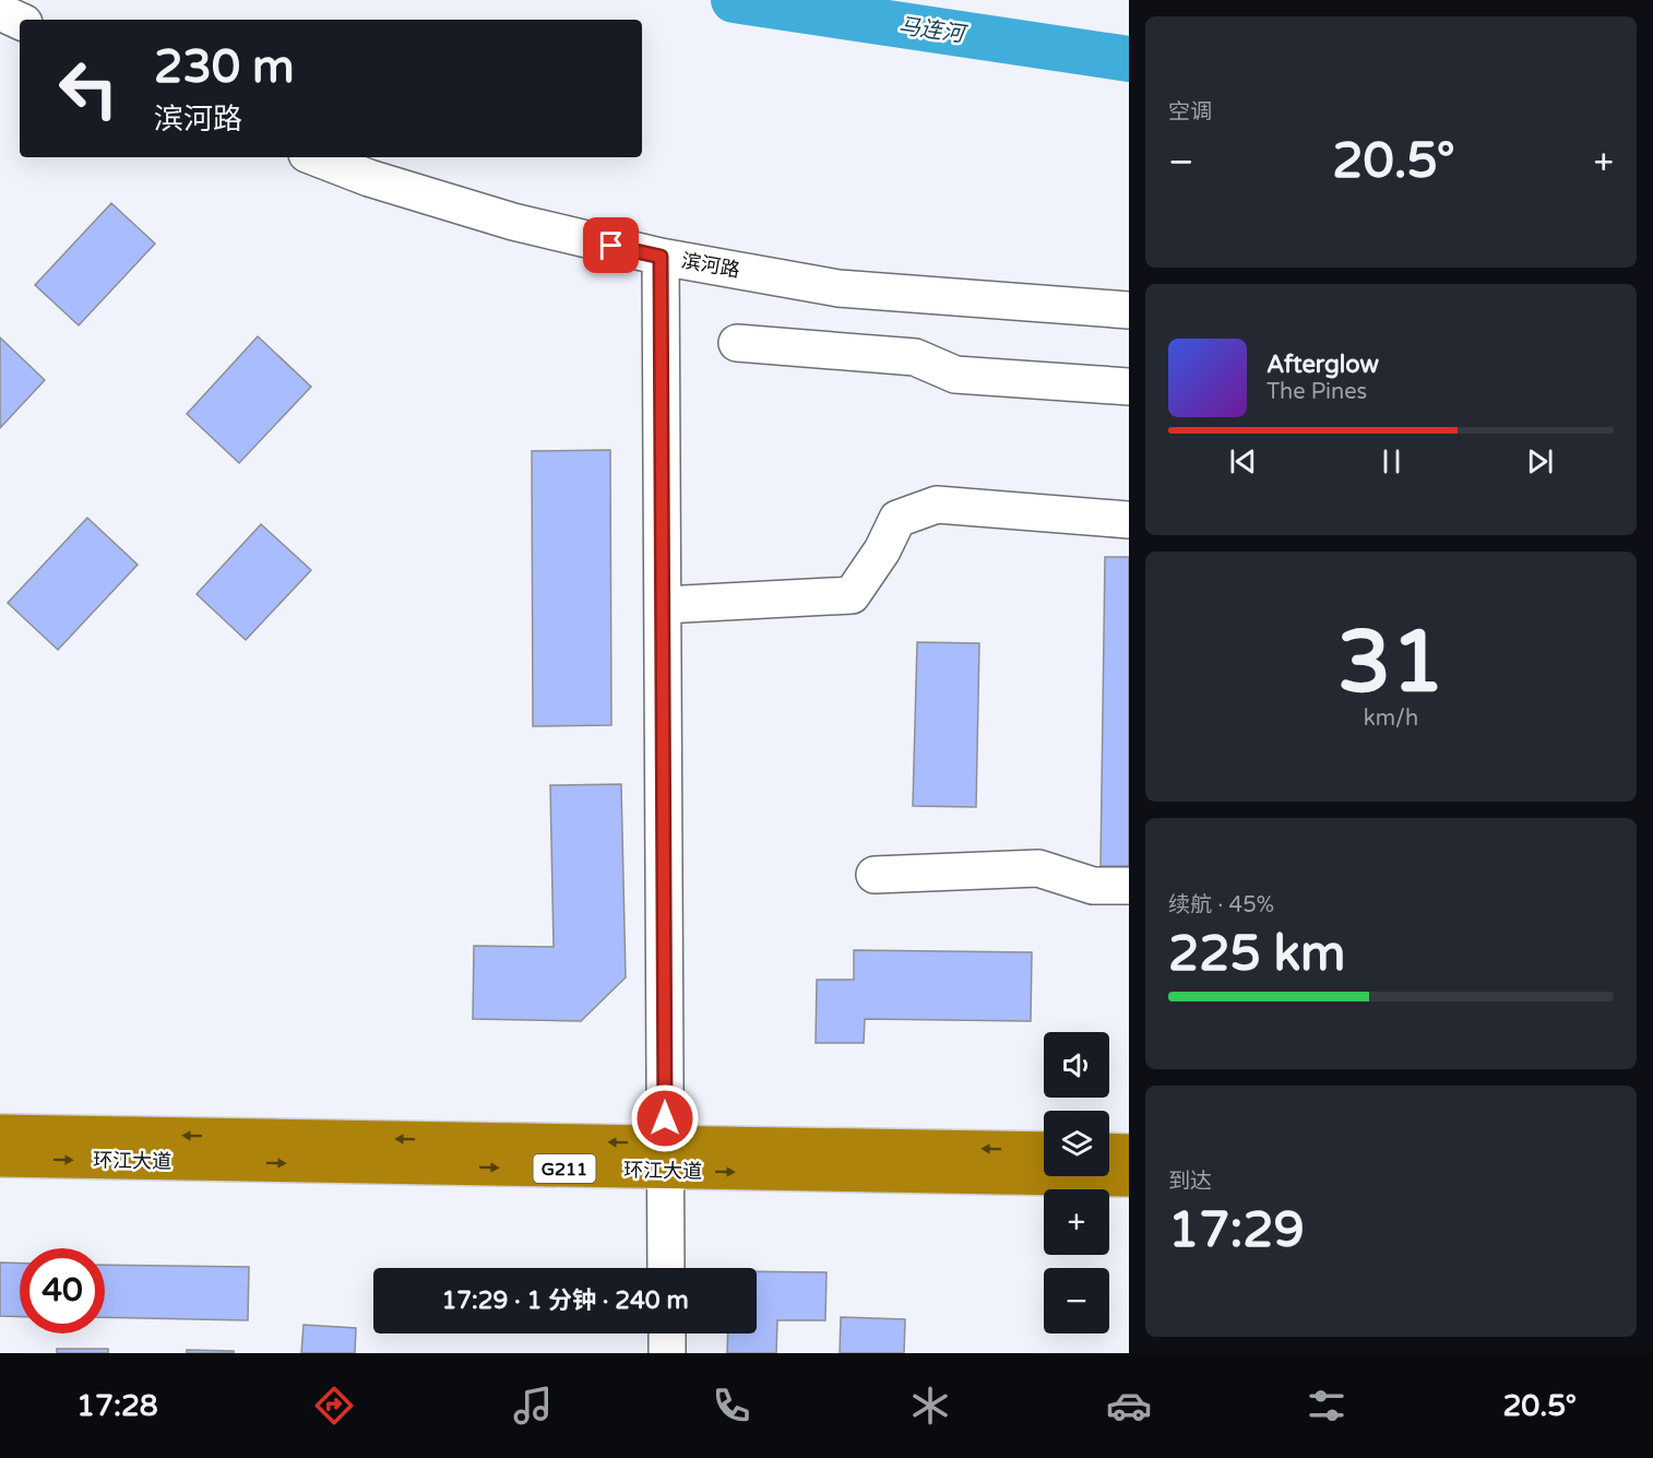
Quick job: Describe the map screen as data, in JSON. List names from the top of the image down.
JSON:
{
  "streets": {
    "highway": ["环江大道", "G211"],
    "street": ["滨河路"]
  },
  "water": ["马连河"],
  "page": {
    "tile": [
      "空调",
      ["31", "km/h"],
      ["续航 · 45%", "225 km"],
      ["到达", "17:29"]
    ],
    "turn": ["230 m", "滨河路"],
    "heat": ["−", "20.5°", "+"],
    "song": ["Afterglow", "The Pines"],
    "map_buttons": ["+", "−"],
    "limit": "40",
    "trip": "17:29 · 1 分钟 · 240 m",
    "tabs": ["17:28", "20.5°"]
  }
}
